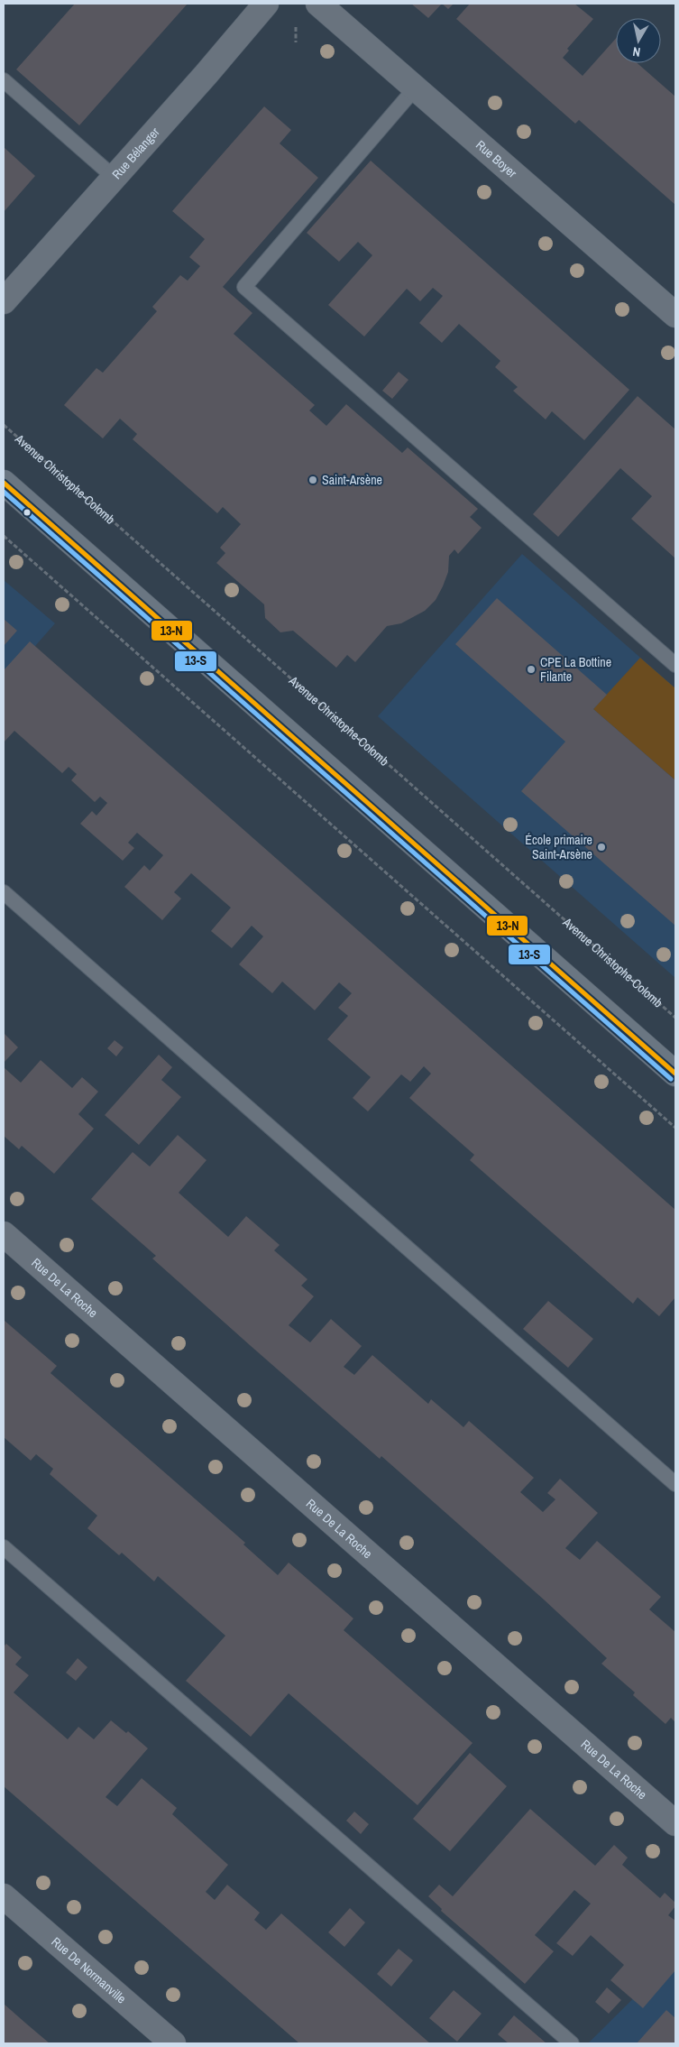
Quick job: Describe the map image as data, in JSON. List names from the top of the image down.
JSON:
{
  "streets": {
    "street": [
      "Rue Bélanger",
      "Rue Boyer",
      "Rue De La Roche",
      "Rue De Normanville"
    ],
    "path": ["Avenue Christophe-Colomb"]
  },
  "places": ["Saint-Arsène", "CPE La Bottine Filante", "École primaire Saint-Arsène"],
  "lines": ["transit line 13-N", "transit line 13-S"],
  "north": "bottom"
}
